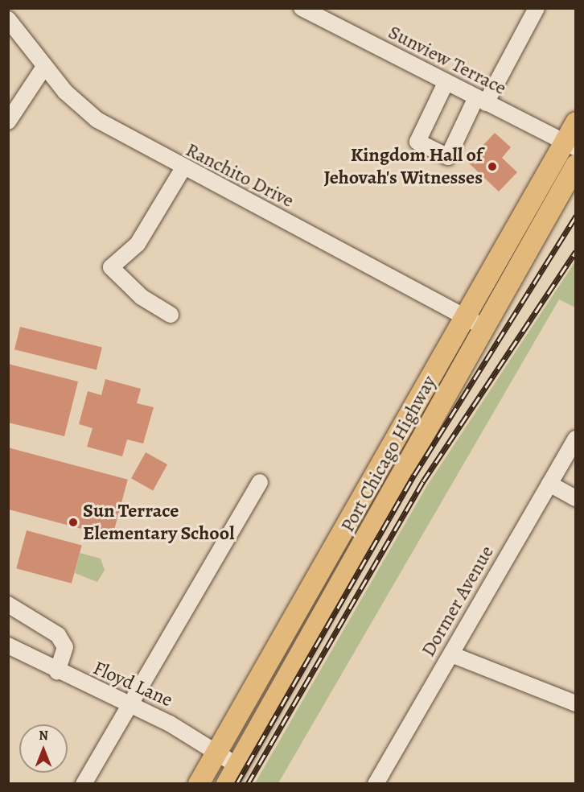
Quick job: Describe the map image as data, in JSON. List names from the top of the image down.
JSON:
{
  "streets": {
    "main road": ["Port Chicago Highway"],
    "street": [
      "Sunview Terrace",
      "Ranchito Drive",
      "Dormer Avenue",
      "Floyd Lane"
    ]
  },
  "crossings": [
    ["Sunview Terrace", "Port Chicago Highway"],
    ["Ranchito Drive", "Port Chicago Highway"],
    ["Port Chicago Highway", "Floyd Lane"]
  ],
  "places": ["Kingdom Hall of Jehovah's Witnesses", "Sun Terrace Elementary School"],
  "north": "top"
}
